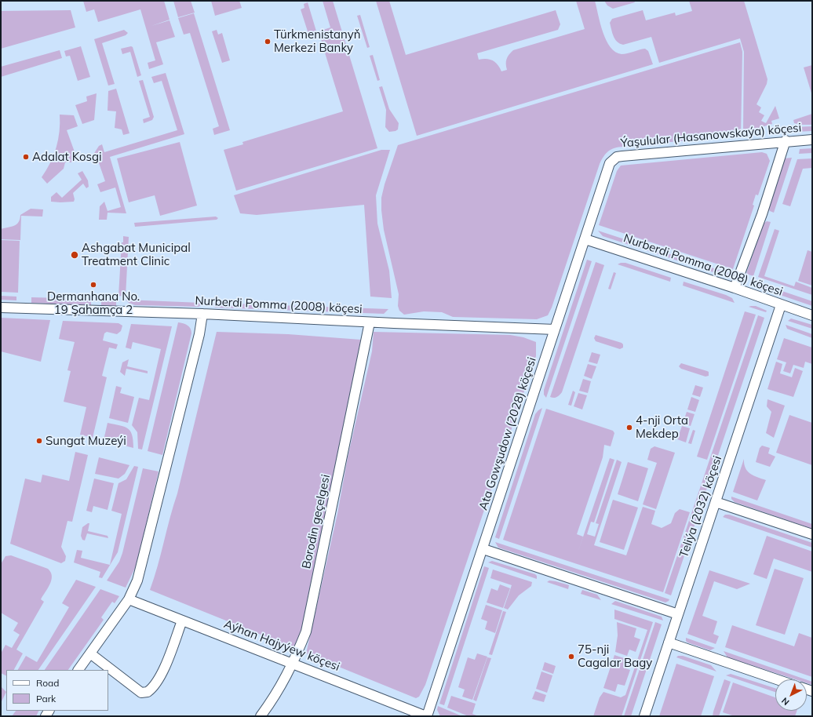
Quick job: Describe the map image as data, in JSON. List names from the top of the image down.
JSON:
{
  "streets": {
    "street": [
      "Ýaşulular (Hasanowskaýa) köçesi",
      "Nurberdi Pomma (2008) köçesi",
      "Ata Gowşudow (2028) köçesi",
      "Teliýa (2032) köçesi",
      "Borodin geçelgesi",
      "Aýhan Hajyýew köçesi"
    ]
  },
  "crossings": [
    ["Ýaşulular (Hasanowskaýa) köçesi", "Ata Gowşudow (2028) köçesi"],
    ["Nurberdi Pomma (2008) köçesi", "Ata Gowşudow (2028) köçesi"],
    ["Nurberdi Pomma (2008) köçesi", "Teliýa (2032) köçesi"],
    ["Nurberdi Pomma (2008) köçesi", "Borodin geçelgesi"],
    ["Ata Gowşudow (2028) köçesi", "Aýhan Hajyýew köçesi"],
    ["Borodin geçelgesi", "Aýhan Hajyýew köçesi"]
  ],
  "places": [
    "Türkmenistanyň Merkezi Banky",
    "Adalat Kosgi",
    "Ashgabat Municipal Treatment Clinic",
    "Dermanhana No. 19 Şahamça 2",
    "4-nji Orta Mekdep",
    "Sungat Muzeýi",
    "75-nji Cagalar Bagy"
  ],
  "legend": ["Road", "Park"],
  "north": "bottom left"
}
